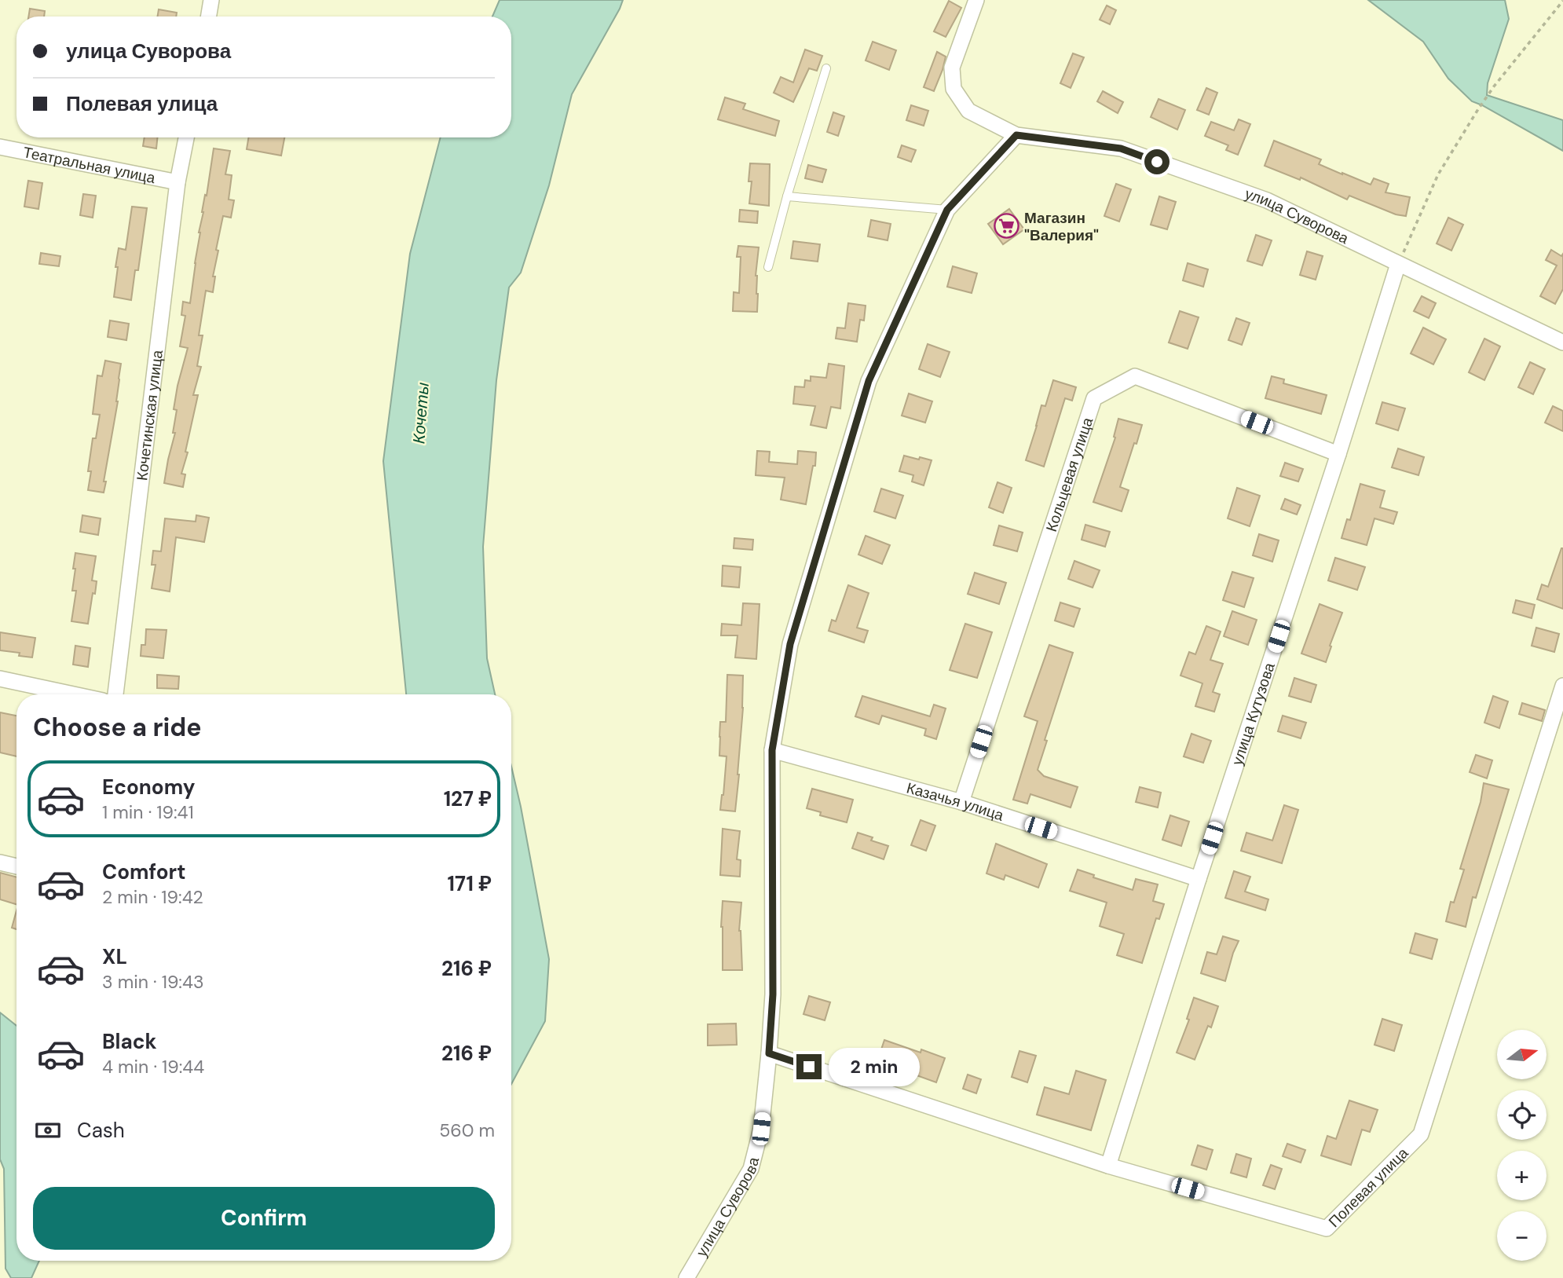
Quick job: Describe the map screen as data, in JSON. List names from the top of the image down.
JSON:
{
  "streets": {
    "street": [
      "Театральная улица",
      "улица Суворова",
      "Кочетинская улица",
      "Кольцевая улица",
      "улица Кутузова",
      "Казачья улица",
      "Полевая улица"
    ]
  },
  "crossings": [
    ["Театральная улица", "Кочетинская улица"],
    ["улица Суворова", "улица Кутузова"],
    ["улица Суворова", "Казачья улица"],
    ["улица Суворова", "Полевая улица"],
    ["Кольцевая улица", "улица Кутузова"],
    ["Кольцевая улица", "Казачья улица"],
    ["улица Кутузова", "Казачья улица"],
    ["улица Кутузова", "Полевая улица"]
  ],
  "water": ["Кочеты"],
  "places": {
    "supermarket": ["Магазин \"Валерия\""]
  },
  "north": "right",
  "page": {
    "banner": ["улица Суворова", "Полевая улица"],
    "heading": "Choose a ride",
    "list": [
      {
        "name": "Economy",
        "note": "1 min · 19:41",
        "value": "127 ₽"
      },
      {
        "name": "Comfort",
        "note": "2 min · 19:42",
        "value": "171 ₽"
      },
      {
        "name": "XL",
        "note": "3 min · 19:43",
        "value": "216 ₽"
      },
      {
        "name": "Black",
        "note": "4 min · 19:44",
        "value": "216 ₽"
      }
    ],
    "map_buttons": ["+", "−"],
    "bubble": "2 min",
    "pay": ["Cash", "560 m"],
    "buttons": "Confirm"
  }
}
